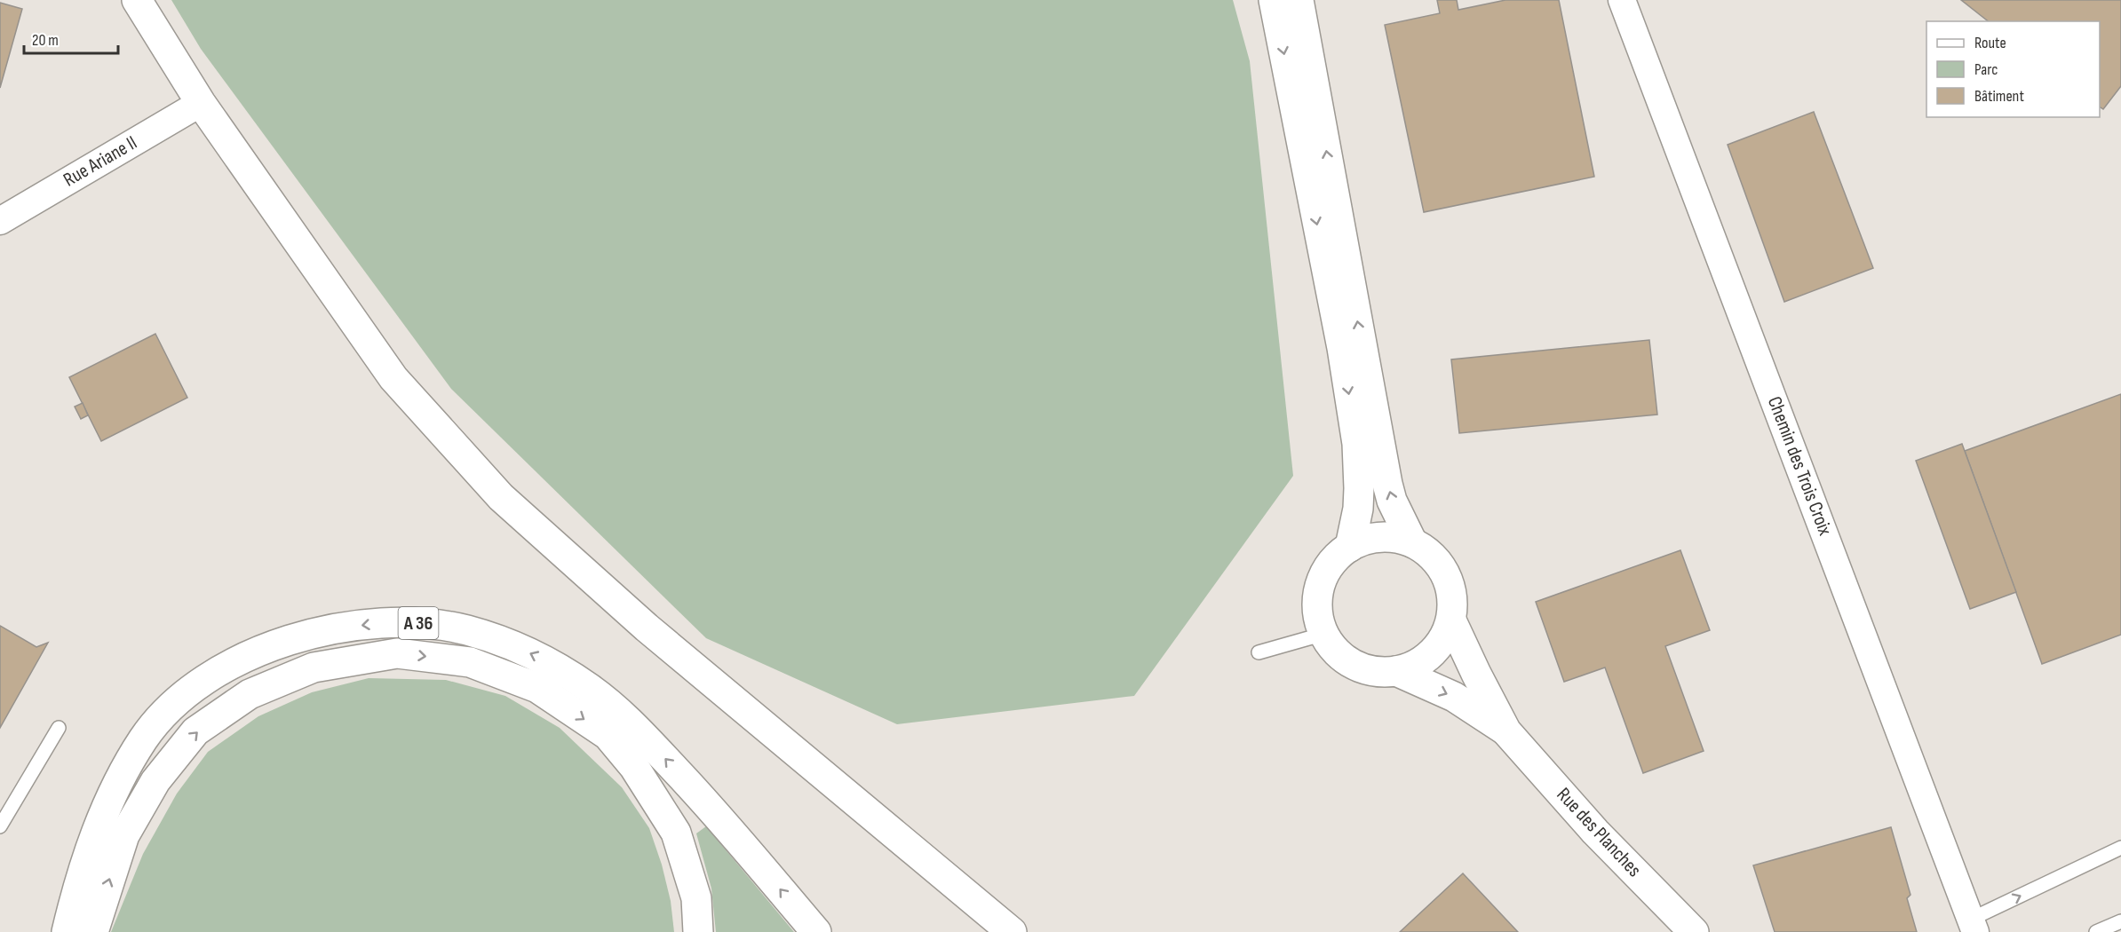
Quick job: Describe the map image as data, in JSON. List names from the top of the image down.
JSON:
{
  "streets": {
    "main road": ["A 36", "Rue des Planches"],
    "street": ["Rue Ariane II", "Chemin des Trois Croix"]
  },
  "legend": ["Route", "Parc", "Bâtiment"],
  "scale_bar": "20 m"
}
